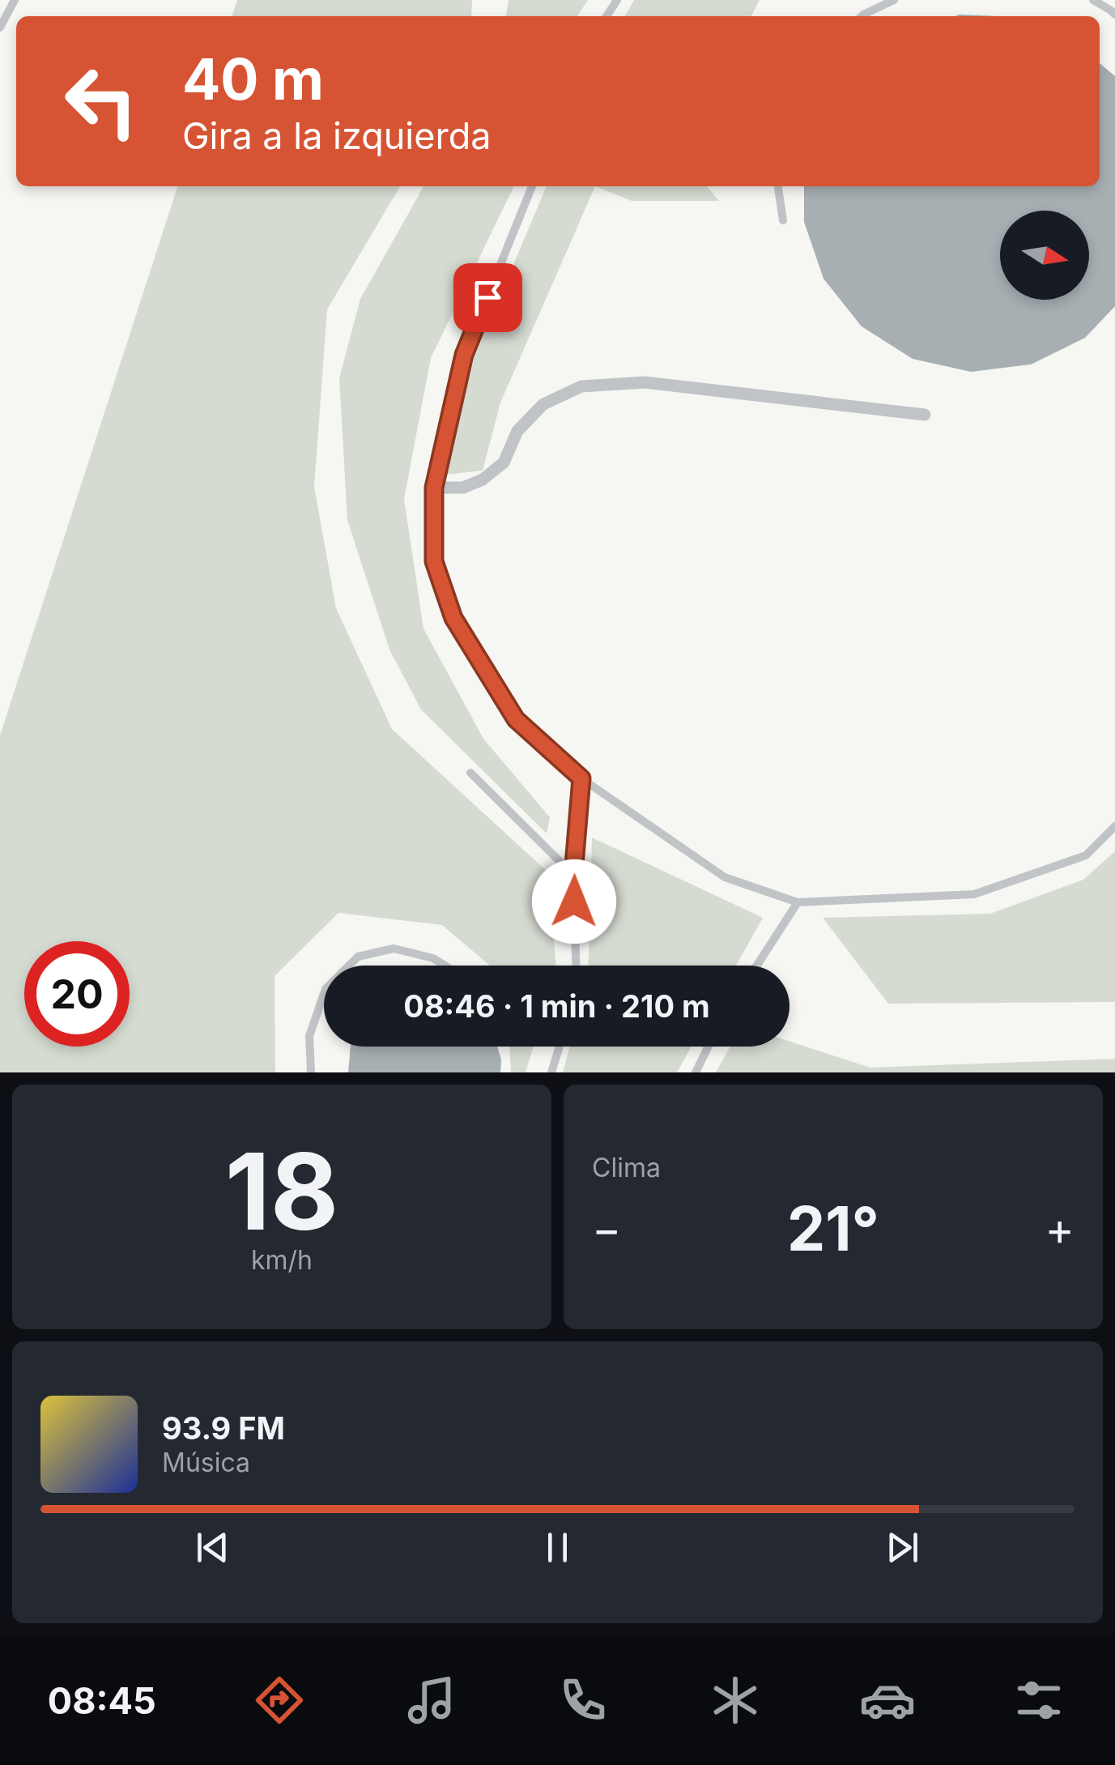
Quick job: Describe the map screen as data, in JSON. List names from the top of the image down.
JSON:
{
  "north": "right",
  "page": {
    "turn": ["40 m", "Gira a la izquierda"],
    "limit": "20",
    "trip": "08:46 · 1 min · 210 m",
    "tile": [
      ["18", "km/h"],
      "Clima"
    ],
    "heat": ["−", "21°", "+"],
    "song": ["93.9 FM", "Música"],
    "tabs": "08:45"
  }
}
